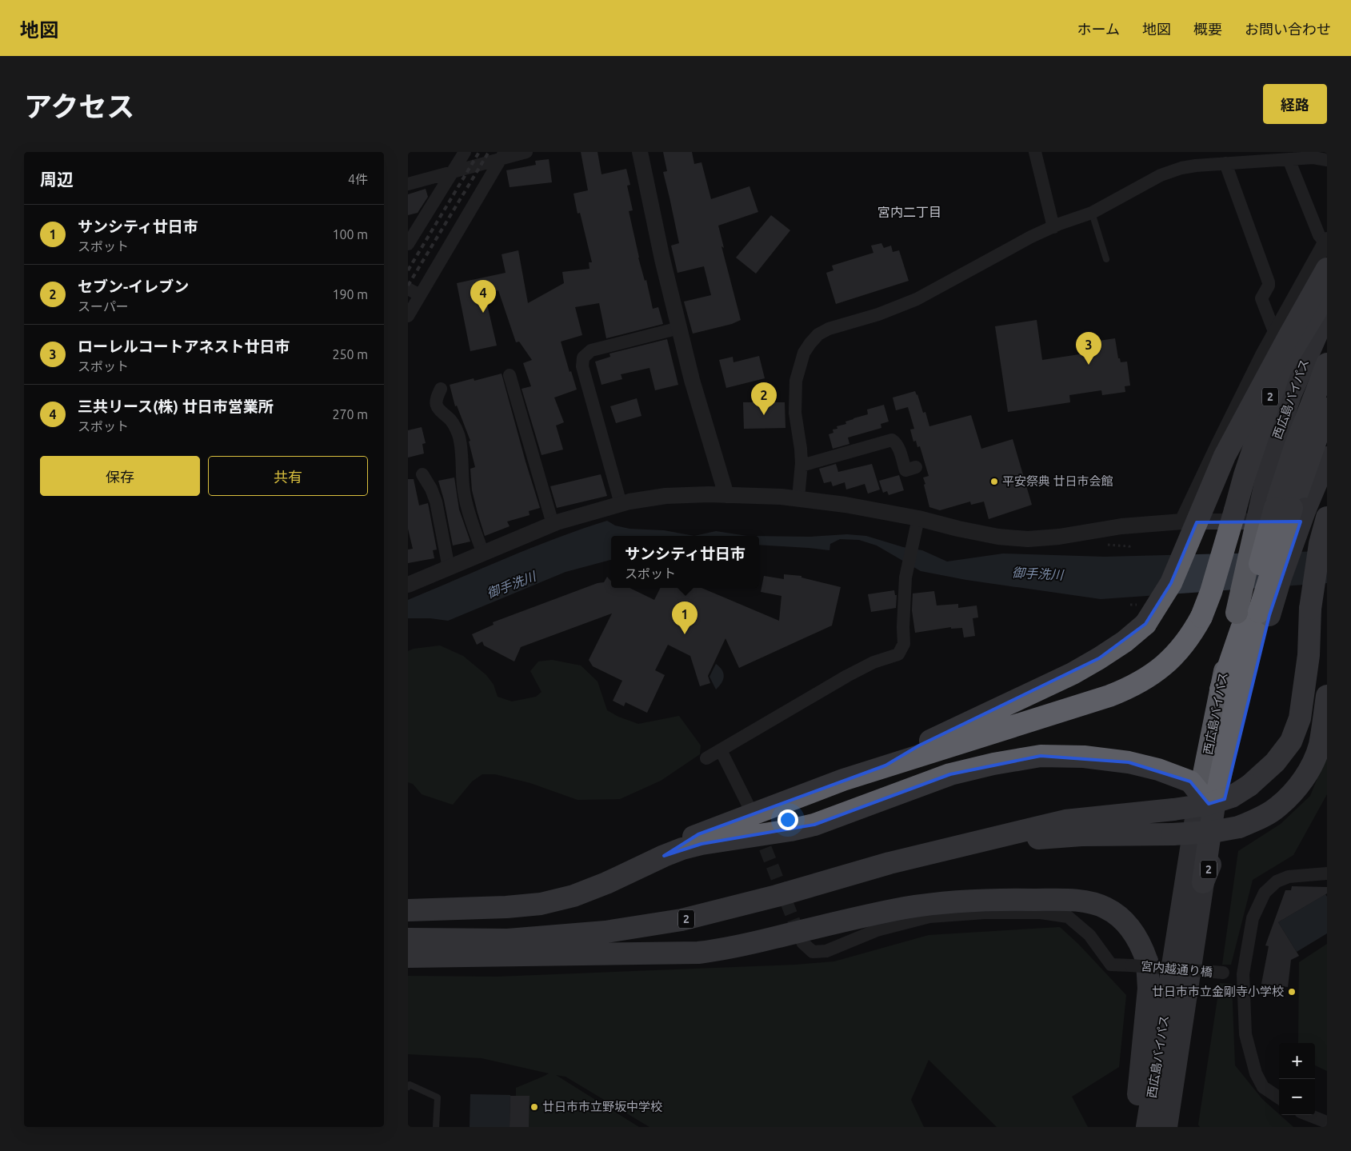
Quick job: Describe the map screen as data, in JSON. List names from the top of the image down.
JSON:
{
  "streets": {
    "highway": ["2", "西広島バイパス"],
    "street": ["宮内越通り橋"]
  },
  "crossings": [
    ["2", "西広島バイパス"]
  ],
  "districts": ["宮内二丁目"],
  "water": ["御手洗川"],
  "places": ["平安祭典 廿日市会館", "廿日市市立金剛寺小学校", "廿日市市立野坂中学校"],
  "page": {
    "header": "地図",
    "nav": [
      "ホーム",
      "地図",
      "概要",
      "お問い合わせ"
    ],
    "title": "アクセス",
    "buttons": [
      "経路",
      ["保存", "共有"]
    ],
    "heading": ["周辺", "4件"],
    "list": [
      {
        "mark": "1",
        "name": "サンシティ廿日市",
        "note": "スポット",
        "value": "100 m"
      },
      {
        "mark": "2",
        "name": "セブン-イレブン",
        "note": "スーパー",
        "value": "190 m"
      },
      {
        "mark": "3",
        "name": "ローレルコートアネスト廿日市",
        "note": "スポット",
        "value": "250 m"
      },
      {
        "mark": "4",
        "name": "三共リース(株) 廿日市営業所",
        "note": "スポット",
        "value": "270 m"
      }
    ],
    "pins": [
      "4",
      "3",
      "2",
      "1"
    ],
    "popup": ["サンシティ廿日市", "スポット"],
    "map_buttons": ["+", "−"]
  }
}
